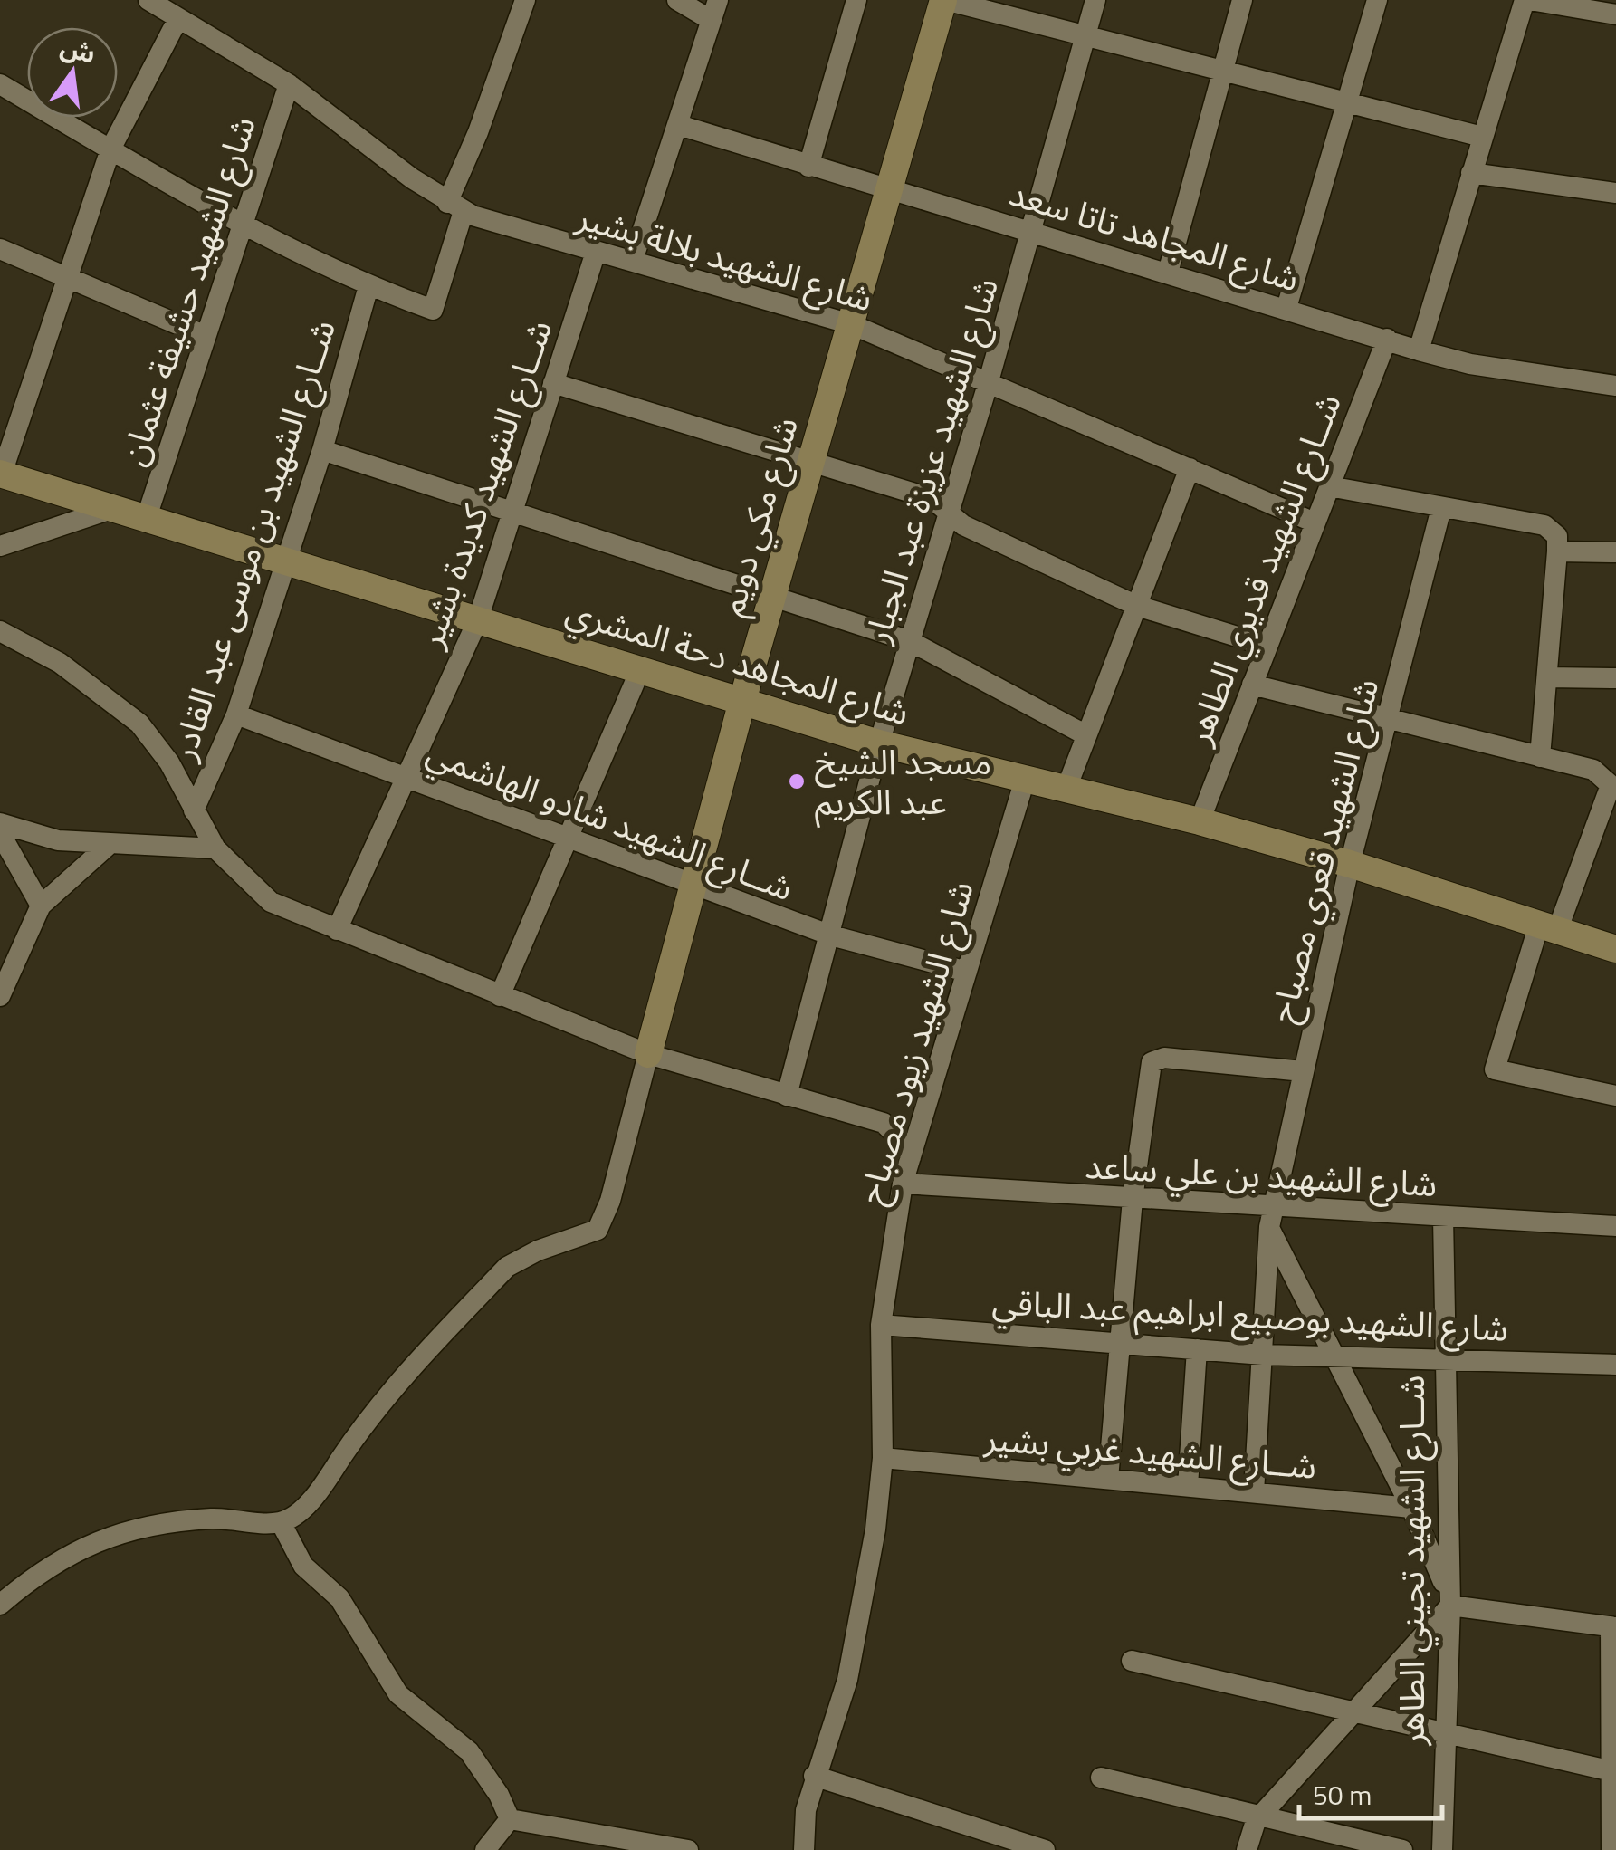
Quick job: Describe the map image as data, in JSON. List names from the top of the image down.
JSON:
{
  "streets": {
    "street": [
      "شارع المجاهد تاتا سعد",
      "شارع الشهيد بلالة بشير",
      "شارع الشهيد حشيفة عثمان",
      "شارع الشهيد عزيزة عبد الجبار",
      "شــارع الشهيد كديدة بشير",
      "شارع مكي دويم",
      "شــارع الشهيد بن موسى عبد القادر",
      "شــارع الشهيد قديري الطاهر",
      "شارع المجاهد دحة المشري",
      "شــارع الشهيد شادو الهاشمي",
      "شارع الشهيد قعري مصباح",
      "شارع الشهيد زيود مصباح",
      "شارع الشهيد بن علي ساعد",
      "شارع الشهيد بوصبيع ابراهيم عبد الباقي",
      "شــارع الشهيد غربي بشير",
      "شــارع الشهيد تجيني الطاهر"
    ]
  },
  "crossings": [
    ["شارع المجاهد تاتا سعد", "شارع الشهيد عزيزة عبد الجبار"],
    ["شارع المجاهد تاتا سعد", "شارع مكي دويم"],
    ["شارع المجاهد تاتا سعد", "شــارع الشهيد قديري الطاهر"],
    ["شارع الشهيد بلالة بشير", "شارع الشهيد حشيفة عثمان"],
    ["شارع الشهيد بلالة بشير", "شارع الشهيد عزيزة عبد الجبار"],
    ["شارع الشهيد بلالة بشير", "شــارع الشهيد كديدة بشير"],
    ["شارع الشهيد بلالة بشير", "شارع مكي دويم"],
    ["شارع الشهيد بلالة بشير", "شــارع الشهيد قديري الطاهر"],
    ["شارع الشهيد حشيفة عثمان", "شارع المجاهد دحة المشري"],
    ["شارع الشهيد عزيزة عبد الجبار", "شارع المجاهد دحة المشري"],
    ["شارع الشهيد عزيزة عبد الجبار", "شــارع الشهيد شادو الهاشمي"],
    ["شــارع الشهيد كديدة بشير", "شارع المجاهد دحة المشري"],
    ["شــارع الشهيد كديدة بشير", "شــارع الشهيد شادو الهاشمي"],
    ["شارع مكي دويم", "شارع المجاهد دحة المشري"],
    ["شارع مكي دويم", "شــارع الشهيد شادو الهاشمي"],
    ["شــارع الشهيد بن موسى عبد القادر", "شارع المجاهد دحة المشري"],
    ["شــارع الشهيد بن موسى عبد القادر", "شــارع الشهيد شادو الهاشمي"],
    ["شــارع الشهيد قديري الطاهر", "شارع المجاهد دحة المشري"],
    ["شارع المجاهد دحة المشري", "شارع الشهيد قعري مصباح"],
    ["شارع المجاهد دحة المشري", "شارع الشهيد زيود مصباح"],
    ["شــارع الشهيد شادو الهاشمي", "شارع الشهيد زيود مصباح"],
    ["شارع الشهيد قعري مصباح", "شارع الشهيد بن علي ساعد"],
    ["شارع الشهيد قعري مصباح", "شارع الشهيد بوصبيع ابراهيم عبد الباقي"],
    ["شارع الشهيد قعري مصباح", "شــارع الشهيد غربي بشير"],
    ["شارع الشهيد زيود مصباح", "شارع الشهيد بن علي ساعد"],
    ["شارع الشهيد زيود مصباح", "شارع الشهيد بوصبيع ابراهيم عبد الباقي"],
    ["شارع الشهيد زيود مصباح", "شــارع الشهيد غربي بشير"],
    ["شارع الشهيد بن علي ساعد", "شــارع الشهيد تجيني الطاهر"],
    ["شارع الشهيد بوصبيع ابراهيم عبد الباقي", "شــارع الشهيد تجيني الطاهر"]
  ],
  "places": ["مسجد الشيخ عبد الكريم"],
  "scale_bar": "50 m",
  "north": "top"
}
